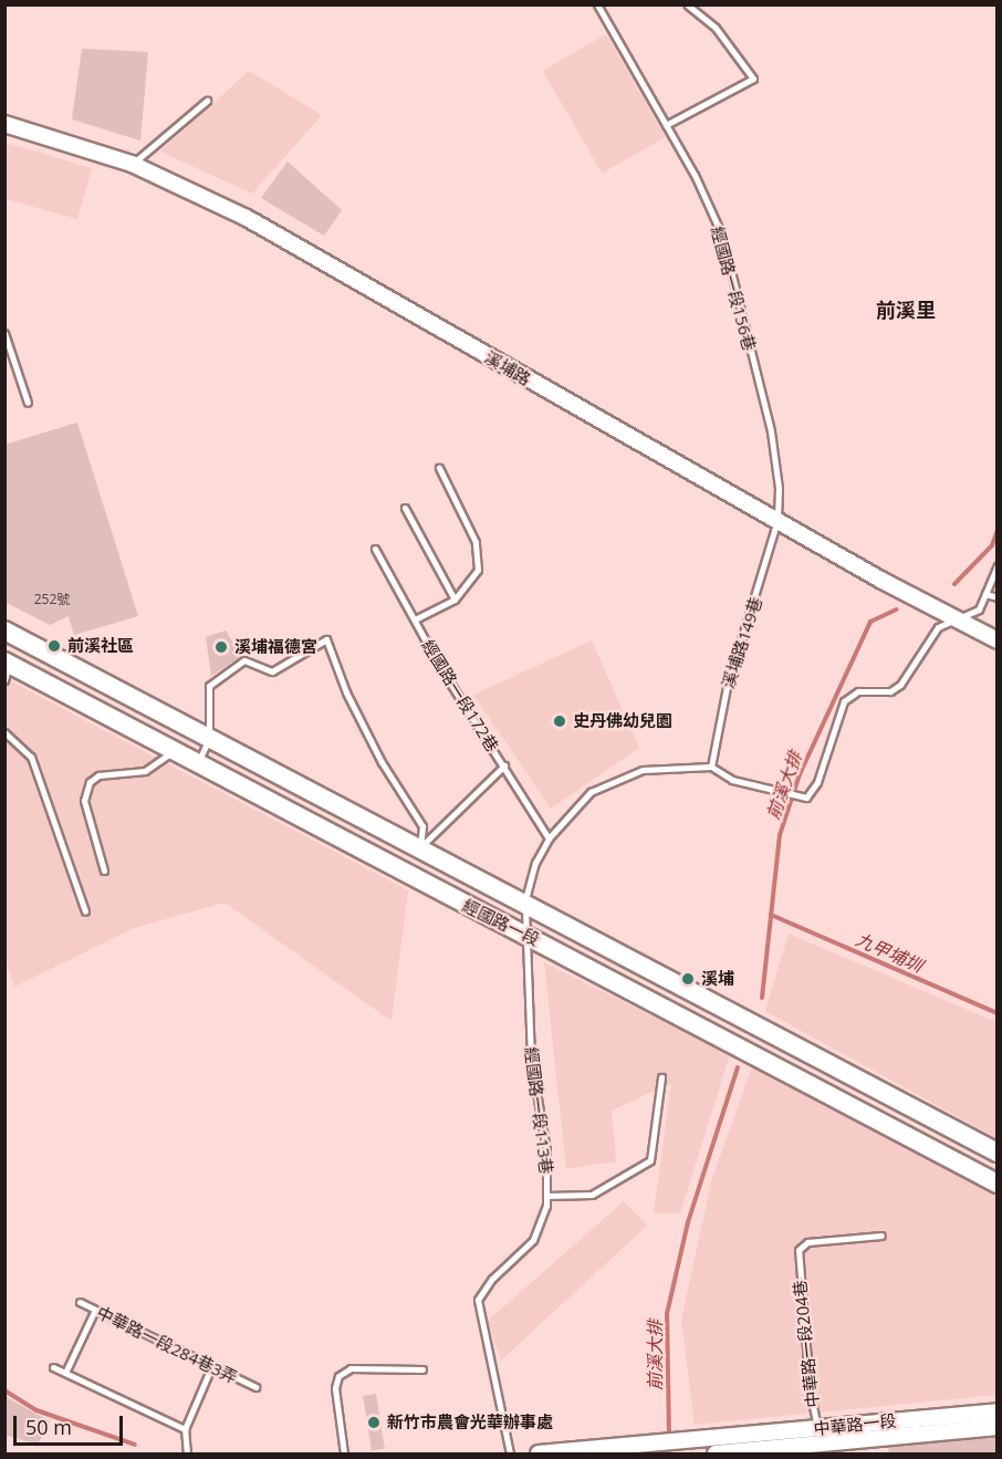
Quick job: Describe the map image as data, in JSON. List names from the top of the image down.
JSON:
{
  "streets": {
    "main road": ["經國路一段"],
    "street": ["溪埔路", "中華路一段"],
    "lane": [
      "經國路一段156巷",
      "溪埔路149巷",
      "經國路一段172巷",
      "經國路一段113巷",
      "中華路一段204巷",
      "中華路一段284巷3弄"
    ]
  },
  "crossings": [
    ["經國路一段156巷", "溪埔路"],
    ["經國路一段156巷", "溪埔路149巷"],
    ["溪埔路", "溪埔路149巷"],
    ["經國路一段172巷", "經國路一段"],
    ["經國路一段", "經國路一段113巷"],
    ["中華路一段204巷", "中華路一段"]
  ],
  "districts": ["前溪里"],
  "water": ["前溪大排", "九甲埔圳"],
  "places": [
    "前溪社區",
    "溪埔福德宮",
    "史丹佛幼兒園",
    "溪埔",
    "新竹市農會光華辦事處"
  ],
  "house_numbers": ["252號"],
  "scale_bar": "50 m"
}
